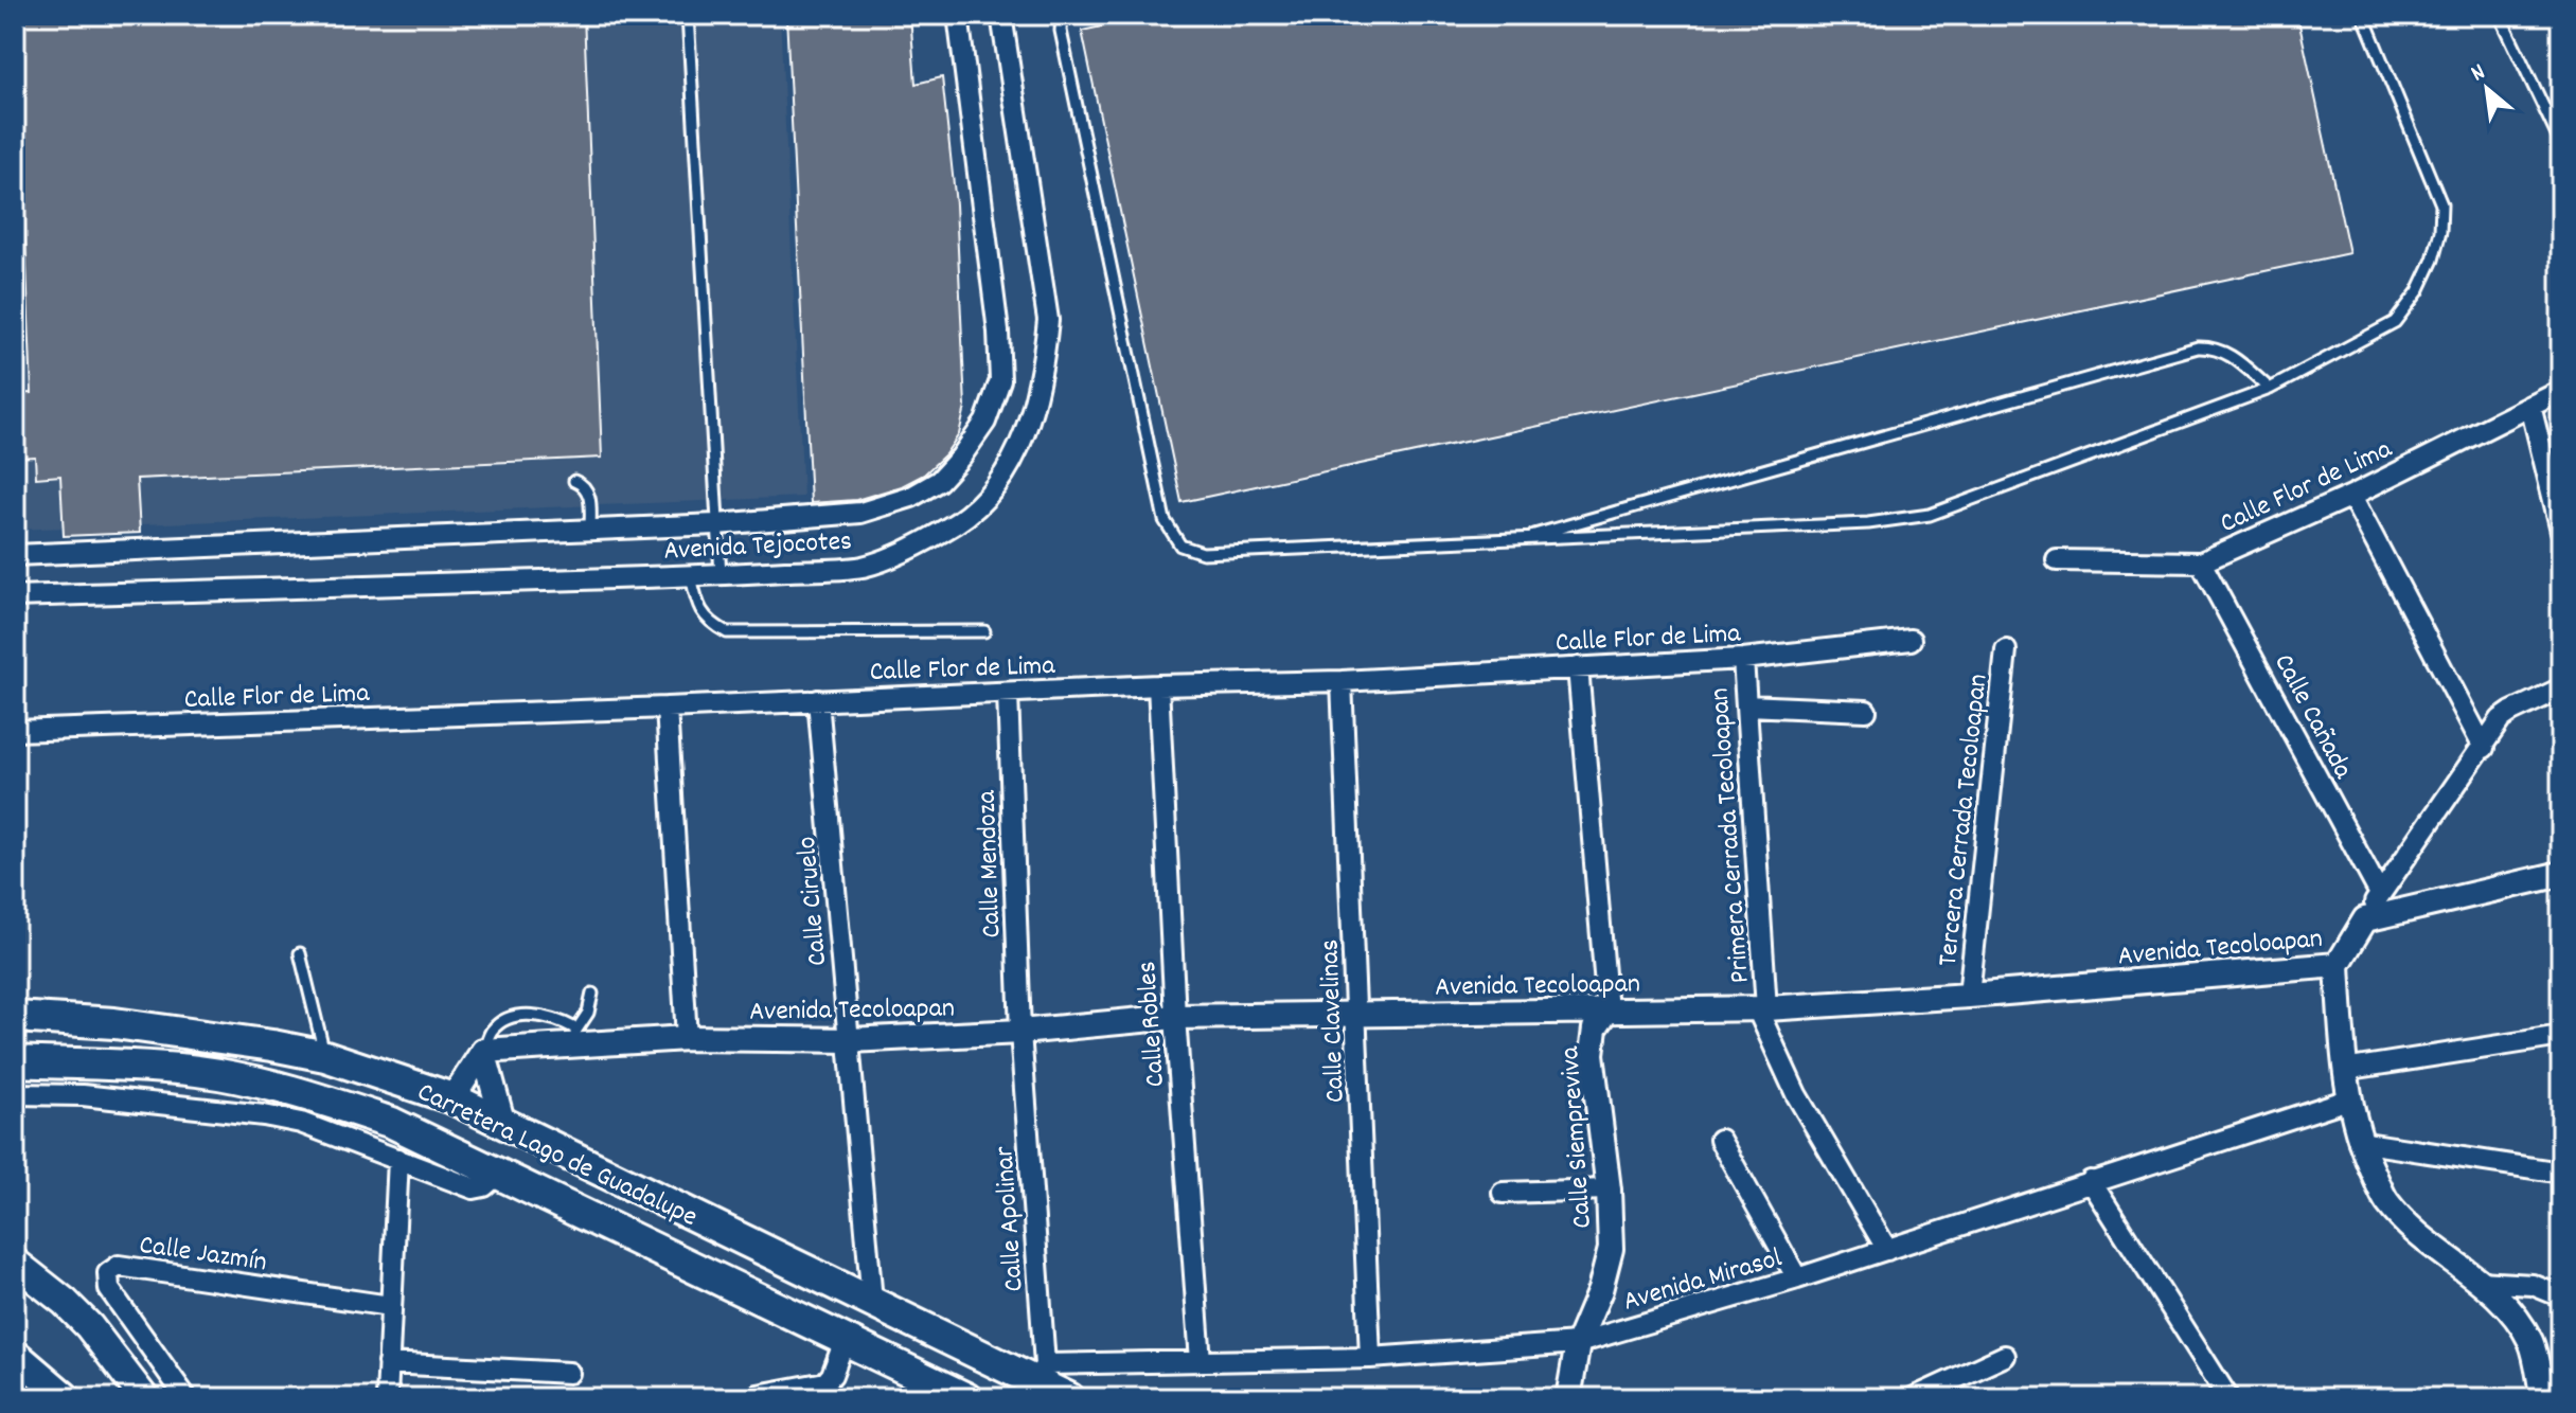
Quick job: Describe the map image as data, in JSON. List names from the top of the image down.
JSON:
{
  "streets": {
    "main road": ["Carretera Lago de Guadalupe"],
    "street": [
      "Calle Flor de Lima",
      "Avenida Tejocotes",
      "Calle Cañada",
      "Tercera Cerrada Tecoloapan",
      "Primera Cerrada Tecoloapan",
      "Calle Mendoza",
      "Calle Ciruelo",
      "Avenida Tecoloapan",
      "Calle Clavelinas",
      "Calle Robles",
      "Calle Siempreviva",
      "Calle Apolinar",
      "Calle Jazmín",
      "Avenida Mirasol"
    ]
  },
  "crossings": [
    ["Calle Flor de Lima", "Calle Cañada"],
    ["Calle Flor de Lima", "Primera Cerrada Tecoloapan"],
    ["Calle Flor de Lima", "Calle Mendoza"],
    ["Calle Flor de Lima", "Calle Ciruelo"],
    ["Calle Flor de Lima", "Calle Clavelinas"],
    ["Calle Flor de Lima", "Calle Robles"],
    ["Calle Flor de Lima", "Calle Siempreviva"],
    ["Tercera Cerrada Tecoloapan", "Avenida Tecoloapan"],
    ["Primera Cerrada Tecoloapan", "Avenida Tecoloapan"],
    ["Calle Mendoza", "Avenida Tecoloapan"],
    ["Calle Mendoza", "Calle Apolinar"],
    ["Calle Ciruelo", "Avenida Tecoloapan"],
    ["Calle Ciruelo", "Carretera Lago de Guadalupe"],
    ["Avenida Tecoloapan", "Calle Clavelinas"],
    ["Avenida Tecoloapan", "Calle Robles"],
    ["Avenida Tecoloapan", "Calle Siempreviva"],
    ["Avenida Tecoloapan", "Calle Apolinar"],
    ["Calle Clavelinas", "Avenida Mirasol"],
    ["Calle Robles", "Avenida Mirasol"],
    ["Calle Siempreviva", "Avenida Mirasol"],
    ["Carretera Lago de Guadalupe", "Calle Apolinar"],
    ["Carretera Lago de Guadalupe", "Avenida Mirasol"],
    ["Calle Apolinar", "Avenida Mirasol"]
  ],
  "north": "top left"
}
